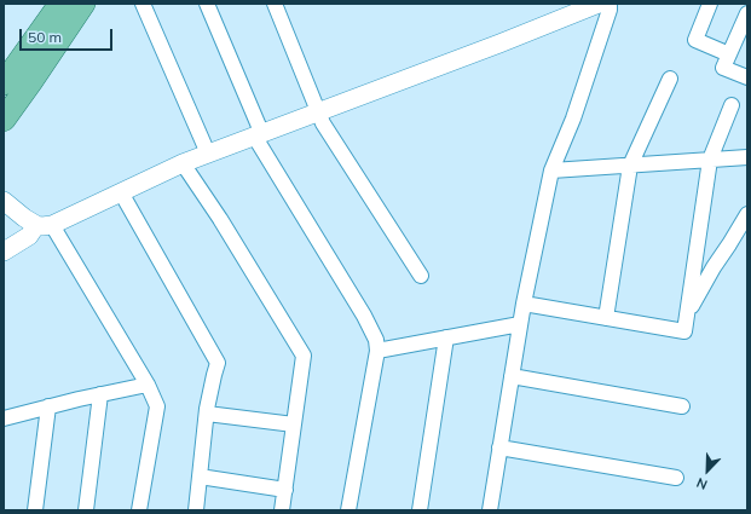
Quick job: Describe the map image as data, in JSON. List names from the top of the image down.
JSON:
{
  "scale_bar": "50 m",
  "north": "bottom left"
}
